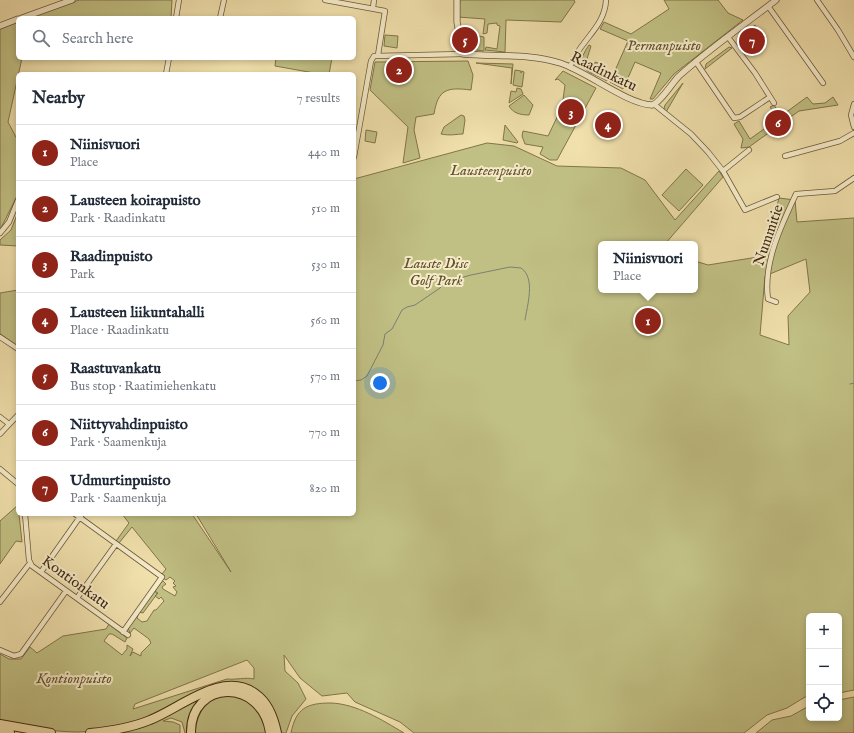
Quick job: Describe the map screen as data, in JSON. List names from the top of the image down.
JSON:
{
  "streets": {
    "street": ["Raadinkatu", "Nummitie", "Kontionkatu"]
  },
  "parks": [
    "Permanpuisto",
    "Lausteenpuisto",
    "Lauste Disc Golf Park",
    "Kontionpuisto"
  ],
  "page": {
    "search": "Search here",
    "pins": [
      "5",
      "7",
      "2",
      "3",
      "6",
      "4",
      "1"
    ],
    "heading": ["Nearby", "7 results"],
    "list": [
      {
        "mark": "1",
        "name": "Niinisvuori",
        "note": "Place",
        "value": "440 m"
      },
      {
        "mark": "2",
        "name": "Lausteen koirapuisto",
        "note": "Park · Raadinkatu",
        "value": "510 m"
      },
      {
        "mark": "3",
        "name": "Raadinpuisto",
        "note": "Park",
        "value": "530 m"
      },
      {
        "mark": "4",
        "name": "Lausteen liikuntahalli",
        "note": "Place · Raadinkatu",
        "value": "560 m"
      },
      {
        "mark": "5",
        "name": "Raastuvankatu",
        "note": "Bus stop · Raatimiehenkatu",
        "value": "570 m"
      },
      {
        "mark": "6",
        "name": "Niittyvahdinpuisto",
        "note": "Park · Saamenkuja",
        "value": "770 m"
      },
      {
        "mark": "7",
        "name": "Udmurtinpuisto",
        "note": "Park · Saamenkuja",
        "value": "820 m"
      }
    ],
    "popup": ["Niinisvuori", "Place"],
    "map_buttons": ["+", "−"]
  }
}
